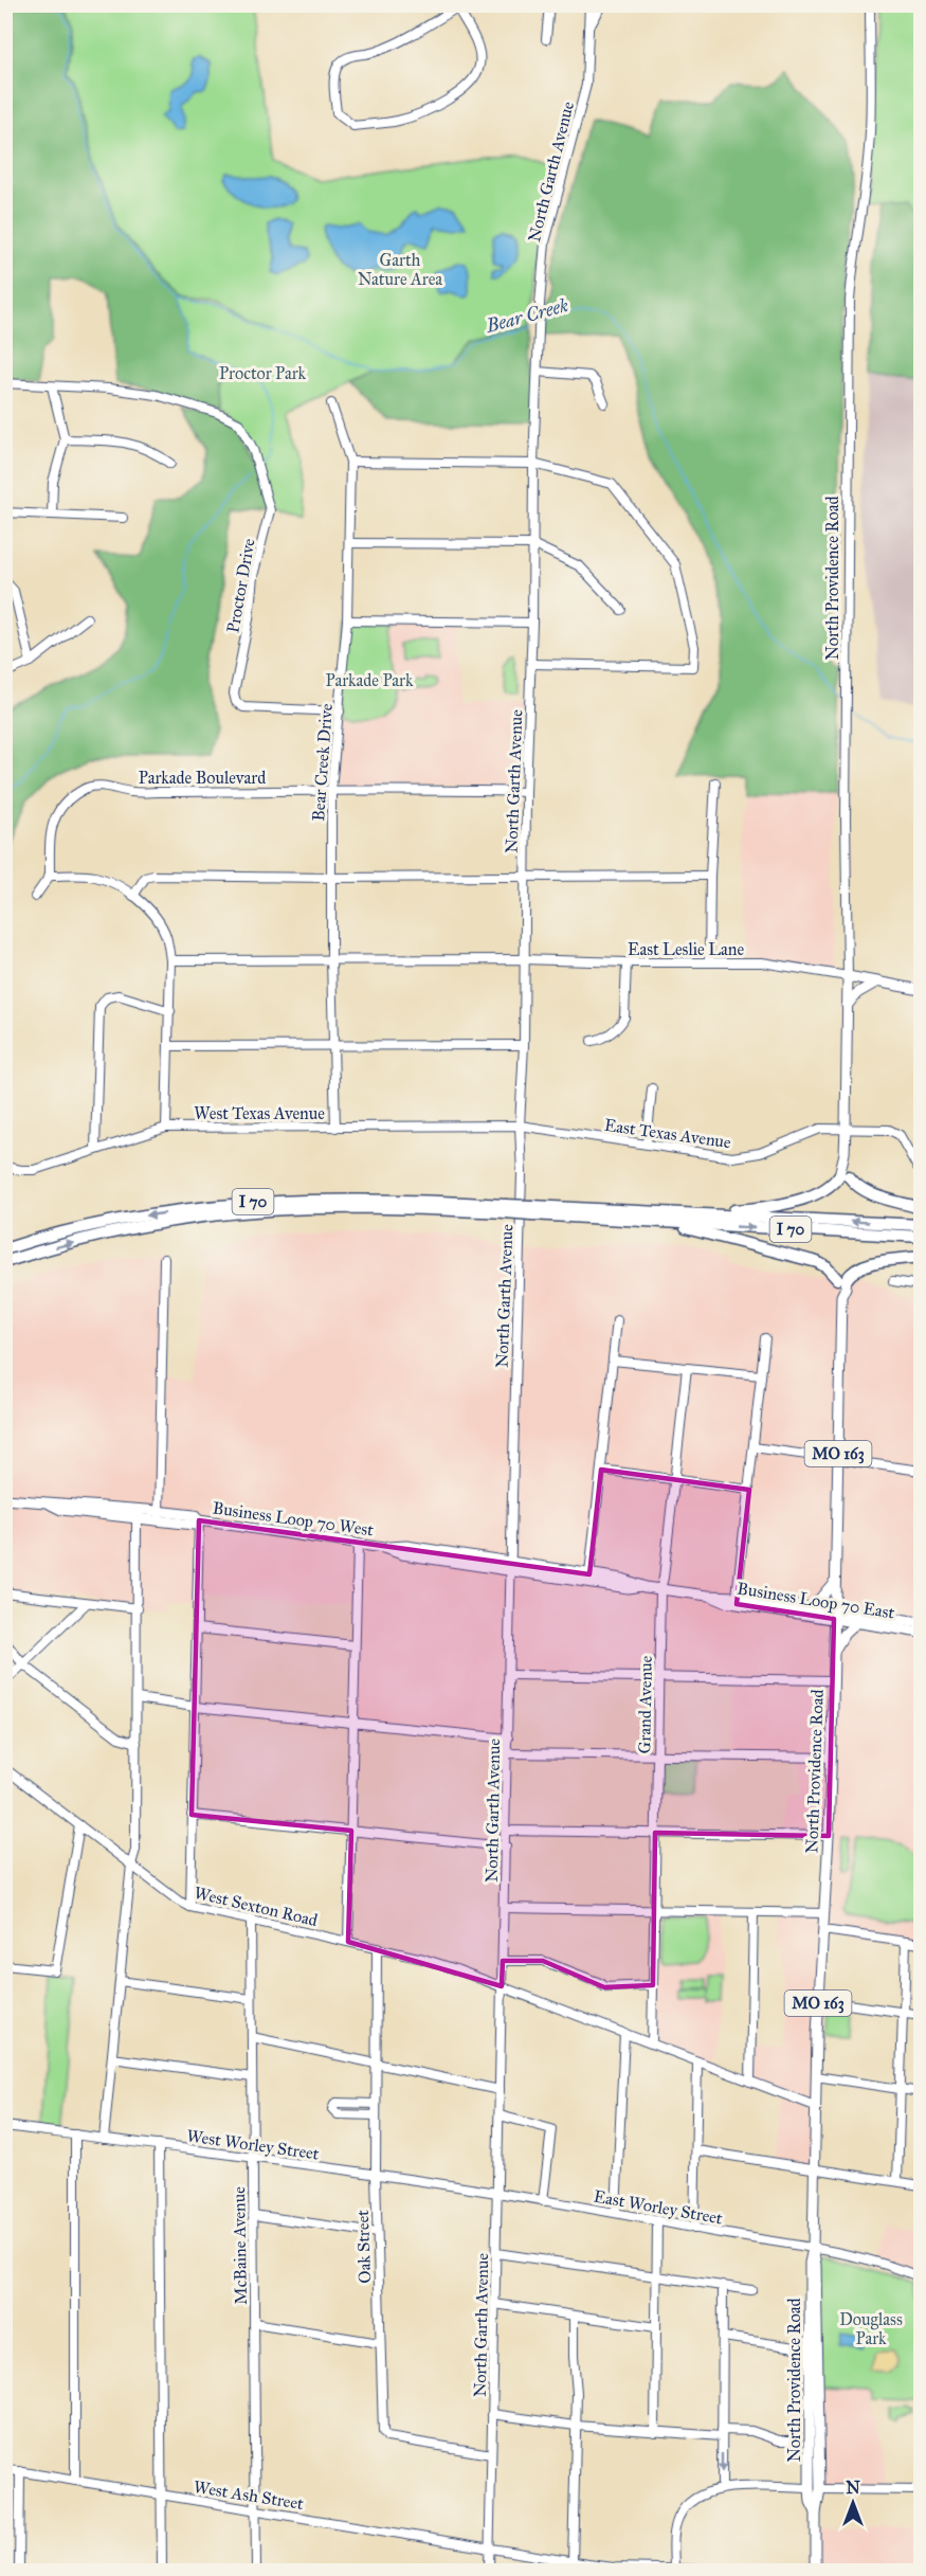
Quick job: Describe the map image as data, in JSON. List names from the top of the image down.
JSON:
{
  "streets": {
    "highway": ["I 70"],
    "main road": [
      "North Providence Road",
      "MO 163",
      "Business Loop 70 West",
      "Business Loop 70 East"
    ],
    "street": [
      "North Garth Avenue",
      "Proctor Drive",
      "Bear Creek Drive",
      "Parkade Boulevard",
      "East Leslie Lane",
      "West Texas Avenue",
      "East Texas Avenue",
      "Grand Avenue",
      "West Sexton Road",
      "West Worley Street",
      "East Worley Street",
      "McBaine Avenue",
      "Oak Street",
      "West Ash Street"
    ]
  },
  "crossings": [
    ["North Garth Avenue", "Parkade Boulevard"],
    ["North Garth Avenue", "East Leslie Lane"],
    ["North Garth Avenue", "West Texas Avenue"],
    ["North Garth Avenue", "East Texas Avenue"],
    ["North Garth Avenue", "Business Loop 70 West"],
    ["North Garth Avenue", "Business Loop 70 East"],
    ["North Garth Avenue", "West Sexton Road"],
    ["North Garth Avenue", "West Worley Street"],
    ["North Garth Avenue", "East Worley Street"],
    ["North Garth Avenue", "Oak Street"],
    ["North Garth Avenue", "West Ash Street"],
    ["North Providence Road", "East Leslie Lane"],
    ["North Providence Road", "East Texas Avenue"],
    ["North Providence Road", "Business Loop 70 East"],
    ["North Providence Road", "West Sexton Road"],
    ["North Providence Road", "East Worley Street"],
    ["Proctor Drive", "Bear Creek Drive"],
    ["Bear Creek Drive", "Parkade Boulevard"],
    ["Bear Creek Drive", "East Leslie Lane"],
    ["Bear Creek Drive", "West Texas Avenue"],
    ["West Texas Avenue", "East Texas Avenue"],
    ["Business Loop 70 West", "Business Loop 70 East"],
    ["Business Loop 70 East", "Grand Avenue"],
    ["Grand Avenue", "West Sexton Road"],
    ["West Sexton Road", "McBaine Avenue"],
    ["West Sexton Road", "Oak Street"],
    ["West Worley Street", "East Worley Street"],
    ["West Worley Street", "McBaine Avenue"],
    ["West Worley Street", "Oak Street"],
    ["McBaine Avenue", "West Ash Street"]
  ],
  "water": ["Bear Creek"],
  "parks": [
    "Garth Nature Area",
    "Proctor Park",
    "Parkade Park",
    "Douglass Park"
  ],
  "north": "top"
}
